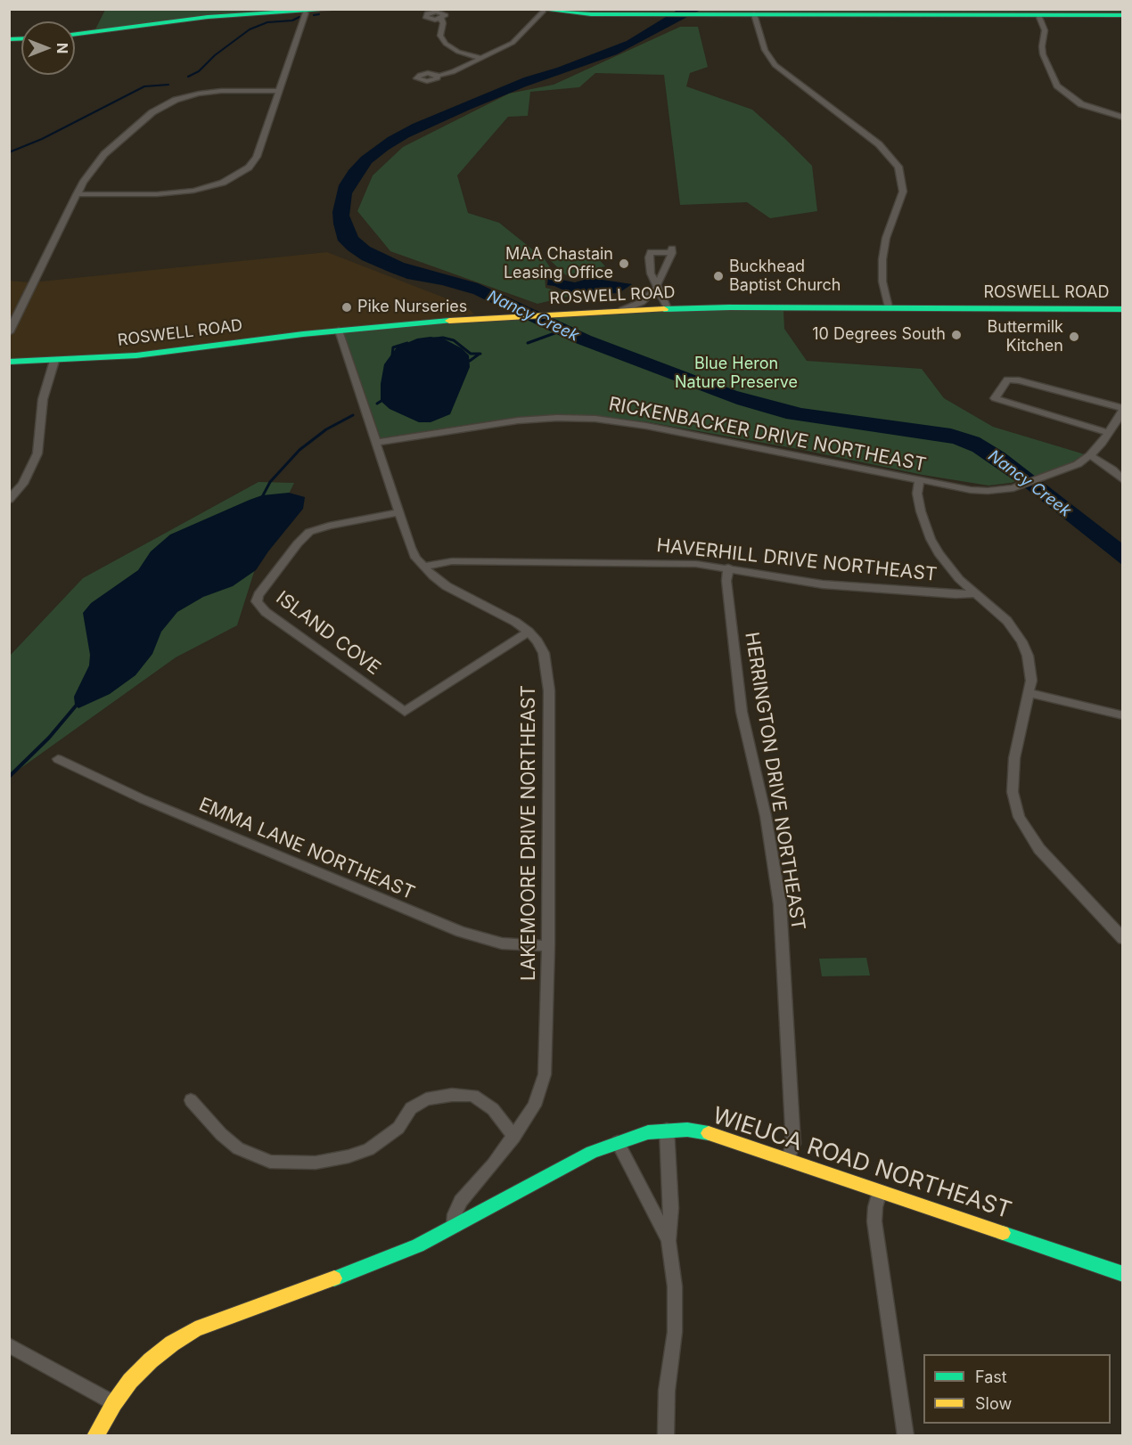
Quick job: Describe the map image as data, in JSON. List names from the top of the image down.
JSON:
{
  "streets": {
    "street": [
      "ROSWELL ROAD",
      "RICKENBACKER DRIVE NORTHEAST",
      "HAVERHILL DRIVE NORTHEAST",
      "ISLAND COVE",
      "HERRINGTON DRIVE NORTHEAST",
      "LAKEMOORE DRIVE NORTHEAST",
      "EMMA LANE NORTHEAST",
      "WIEUCA ROAD NORTHEAST"
    ]
  },
  "crossings": [
    ["ROSWELL ROAD", "LAKEMOORE DRIVE NORTHEAST"],
    ["RICKENBACKER DRIVE NORTHEAST", "LAKEMOORE DRIVE NORTHEAST"],
    ["HAVERHILL DRIVE NORTHEAST", "HERRINGTON DRIVE NORTHEAST"],
    ["HAVERHILL DRIVE NORTHEAST", "LAKEMOORE DRIVE NORTHEAST"],
    ["ISLAND COVE", "LAKEMOORE DRIVE NORTHEAST"],
    ["HERRINGTON DRIVE NORTHEAST", "WIEUCA ROAD NORTHEAST"],
    ["LAKEMOORE DRIVE NORTHEAST", "EMMA LANE NORTHEAST"],
    ["LAKEMOORE DRIVE NORTHEAST", "WIEUCA ROAD NORTHEAST"]
  ],
  "water": ["Nancy Creek"],
  "parks": ["Blue Heron Nature Preserve"],
  "places": [
    "MAA Chastain Leasing Office",
    "Buckhead Baptist Church",
    "Pike Nurseries",
    "10 Degrees South",
    "Buttermilk Kitchen"
  ],
  "legend": ["Fast", "Slow"],
  "north": "right"
}
